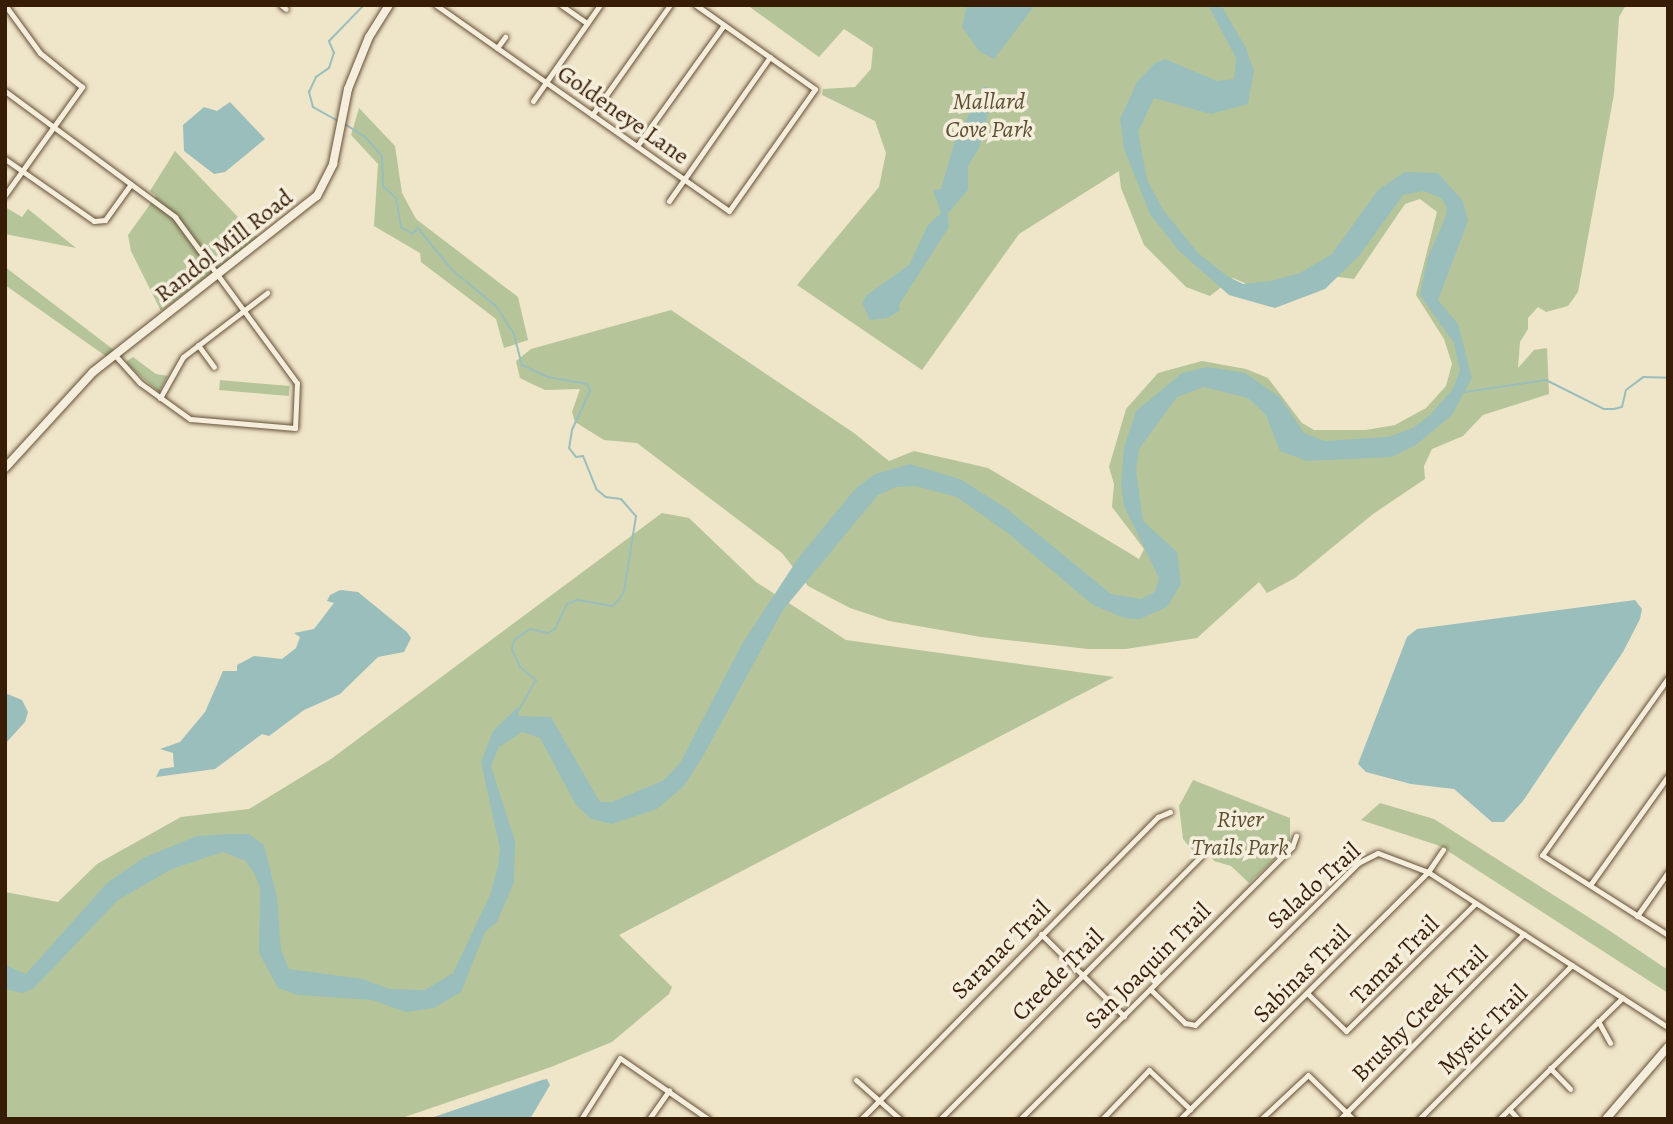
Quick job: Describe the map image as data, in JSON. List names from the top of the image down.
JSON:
{
  "streets": {
    "main road": ["Randol Mill Road"],
    "street": [
      "Goldeneye Lane",
      "Salado Trail",
      "Saranac Trail",
      "Tamar Trail",
      "San Joaquin Trail",
      "Sabinas Trail",
      "Creede Trail",
      "Brushy Creek Trail",
      "Mystic Trail"
    ]
  },
  "crossings": [
    ["Salado Trail", "Tamar Trail"],
    ["Salado Trail", "San Joaquin Trail"],
    ["Salado Trail", "Sabinas Trail"],
    ["Salado Trail", "Brushy Creek Trail"],
    ["Salado Trail", "Mystic Trail"],
    ["Tamar Trail", "Sabinas Trail"]
  ],
  "parks": ["Mallard Cove Park", "River Trails Park"]
}
